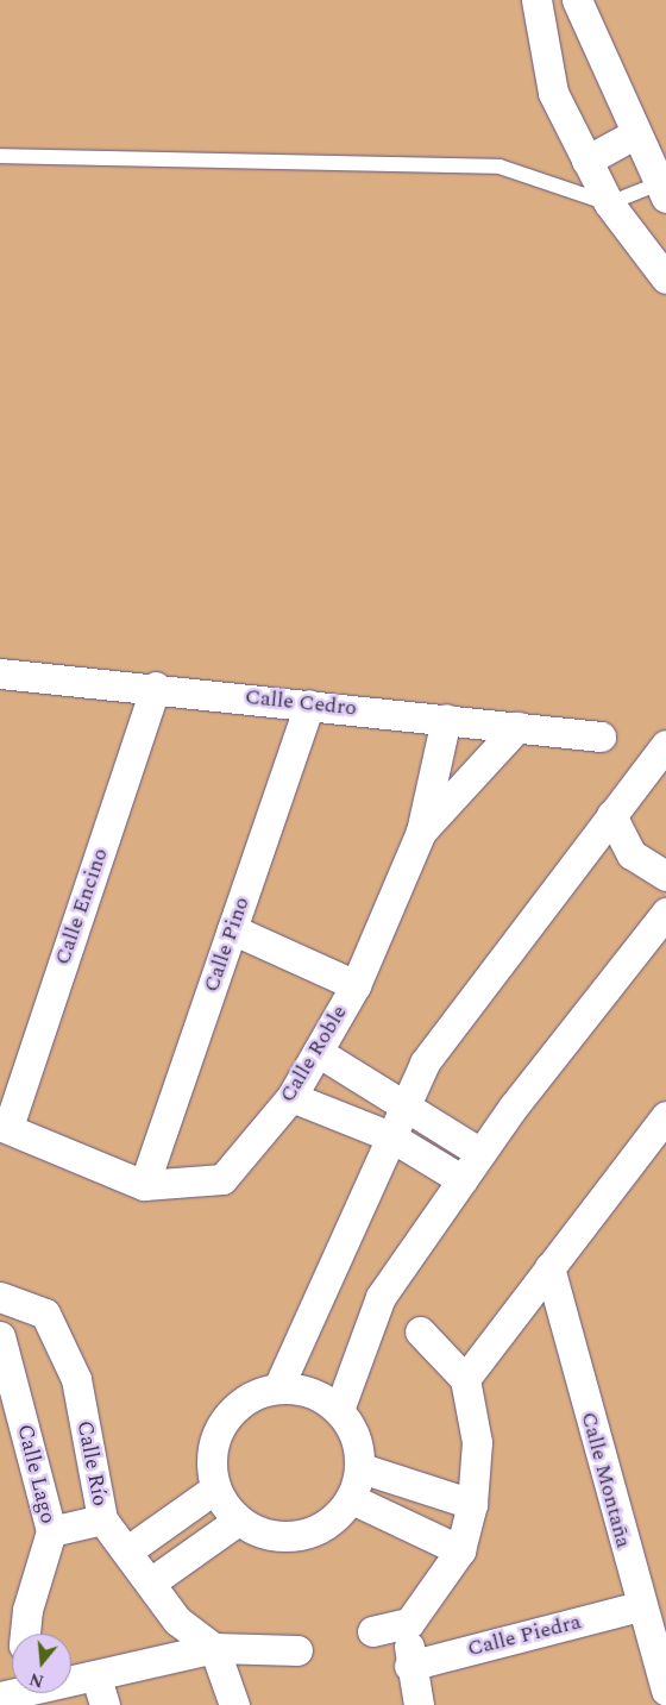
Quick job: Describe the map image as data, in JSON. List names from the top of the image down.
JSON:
{
  "streets": {
    "street": [
      "Calle Cedro",
      "Calle Encino",
      "Calle Pino",
      "Calle Roble",
      "Calle Río",
      "Calle Lago",
      "Calle Montaña",
      "Calle Piedra"
    ]
  },
  "crossings": [
    ["Calle Cedro", "Calle Encino"],
    ["Calle Cedro", "Calle Pino"],
    ["Calle Cedro", "Calle Roble"],
    ["Calle Encino", "Calle Roble"],
    ["Calle Pino", "Calle Roble"],
    ["Calle Montaña", "Calle Piedra"]
  ],
  "north": "bottom"
}
